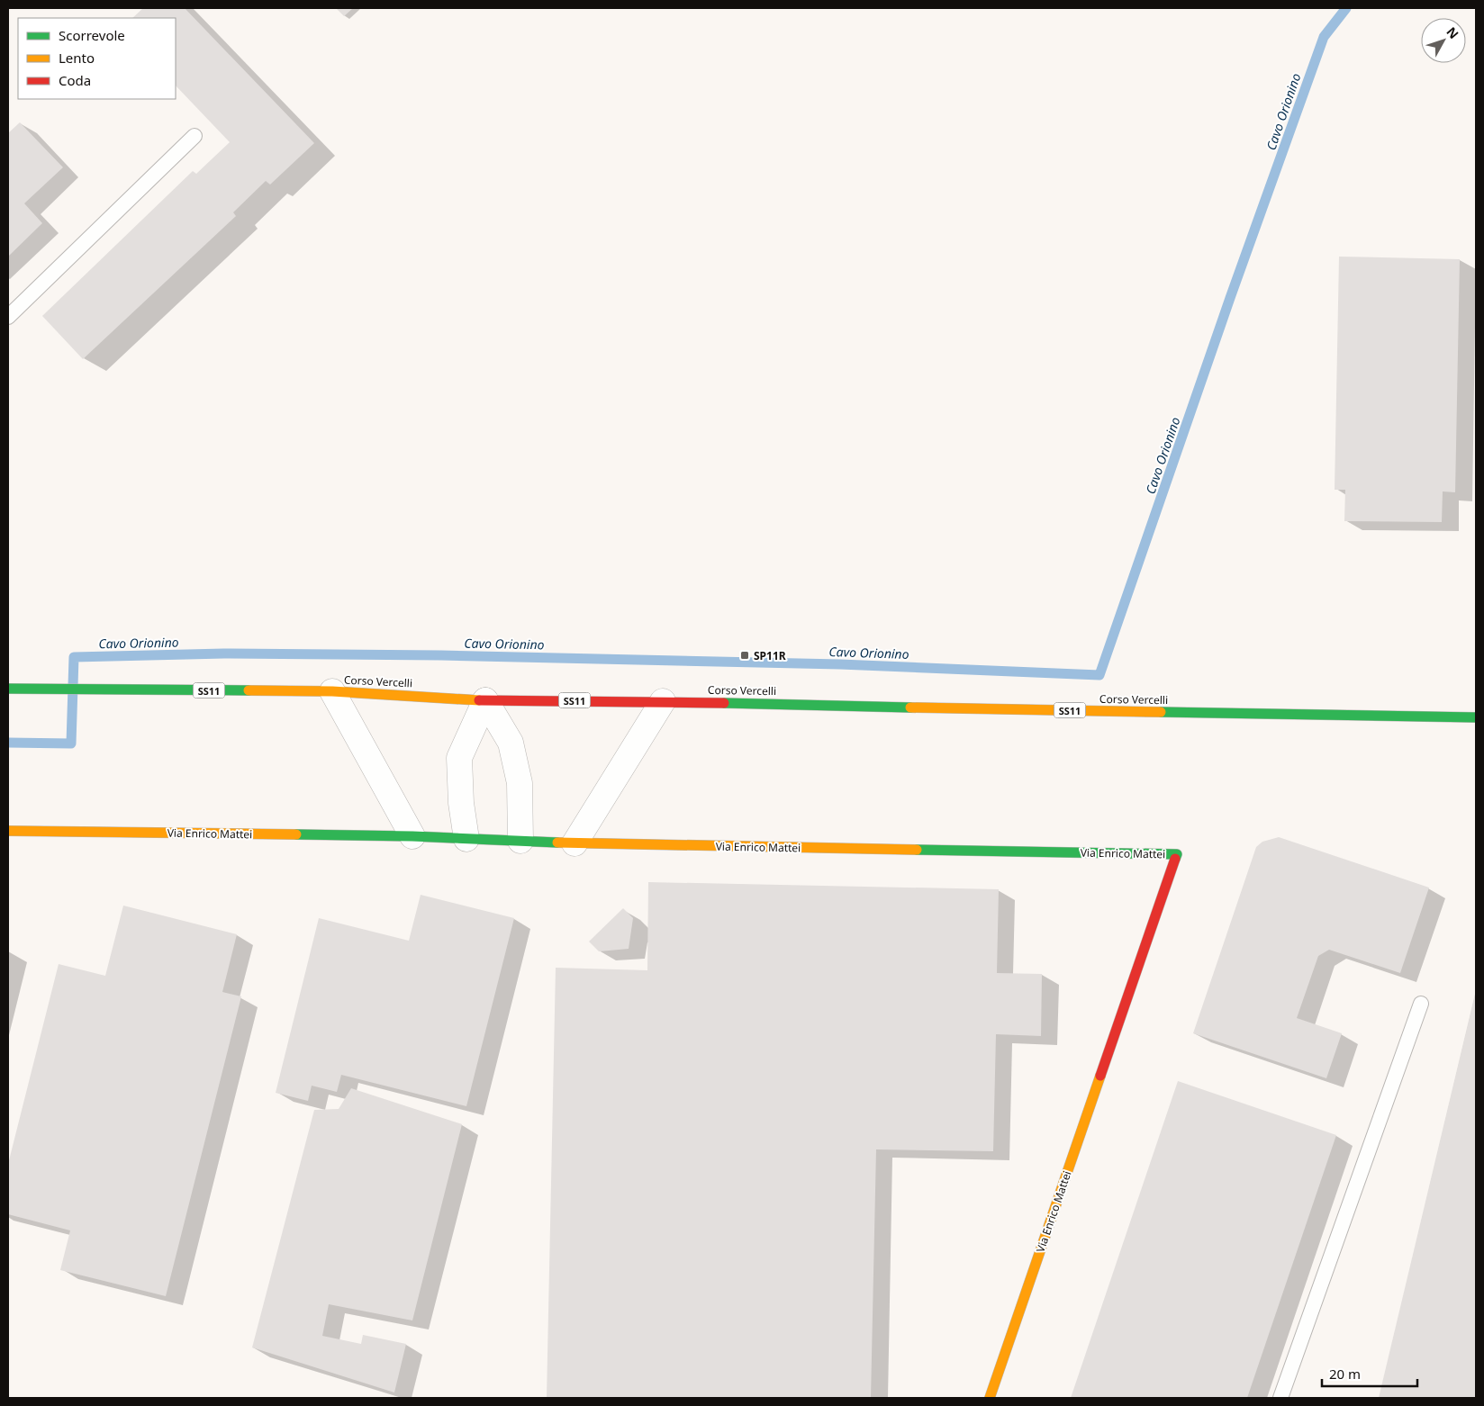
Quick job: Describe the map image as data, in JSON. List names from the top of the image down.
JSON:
{
  "streets": {
    "street": ["Corso Vercelli", "SS11", "Via Enrico Mattei"]
  },
  "water": ["Cavo Orionino"],
  "places": {
    "transit": ["SP11R"]
  },
  "legend": ["Scorrevole", "Lento", "Coda"],
  "scale_bar": "20 m",
  "north": "top right"
}
